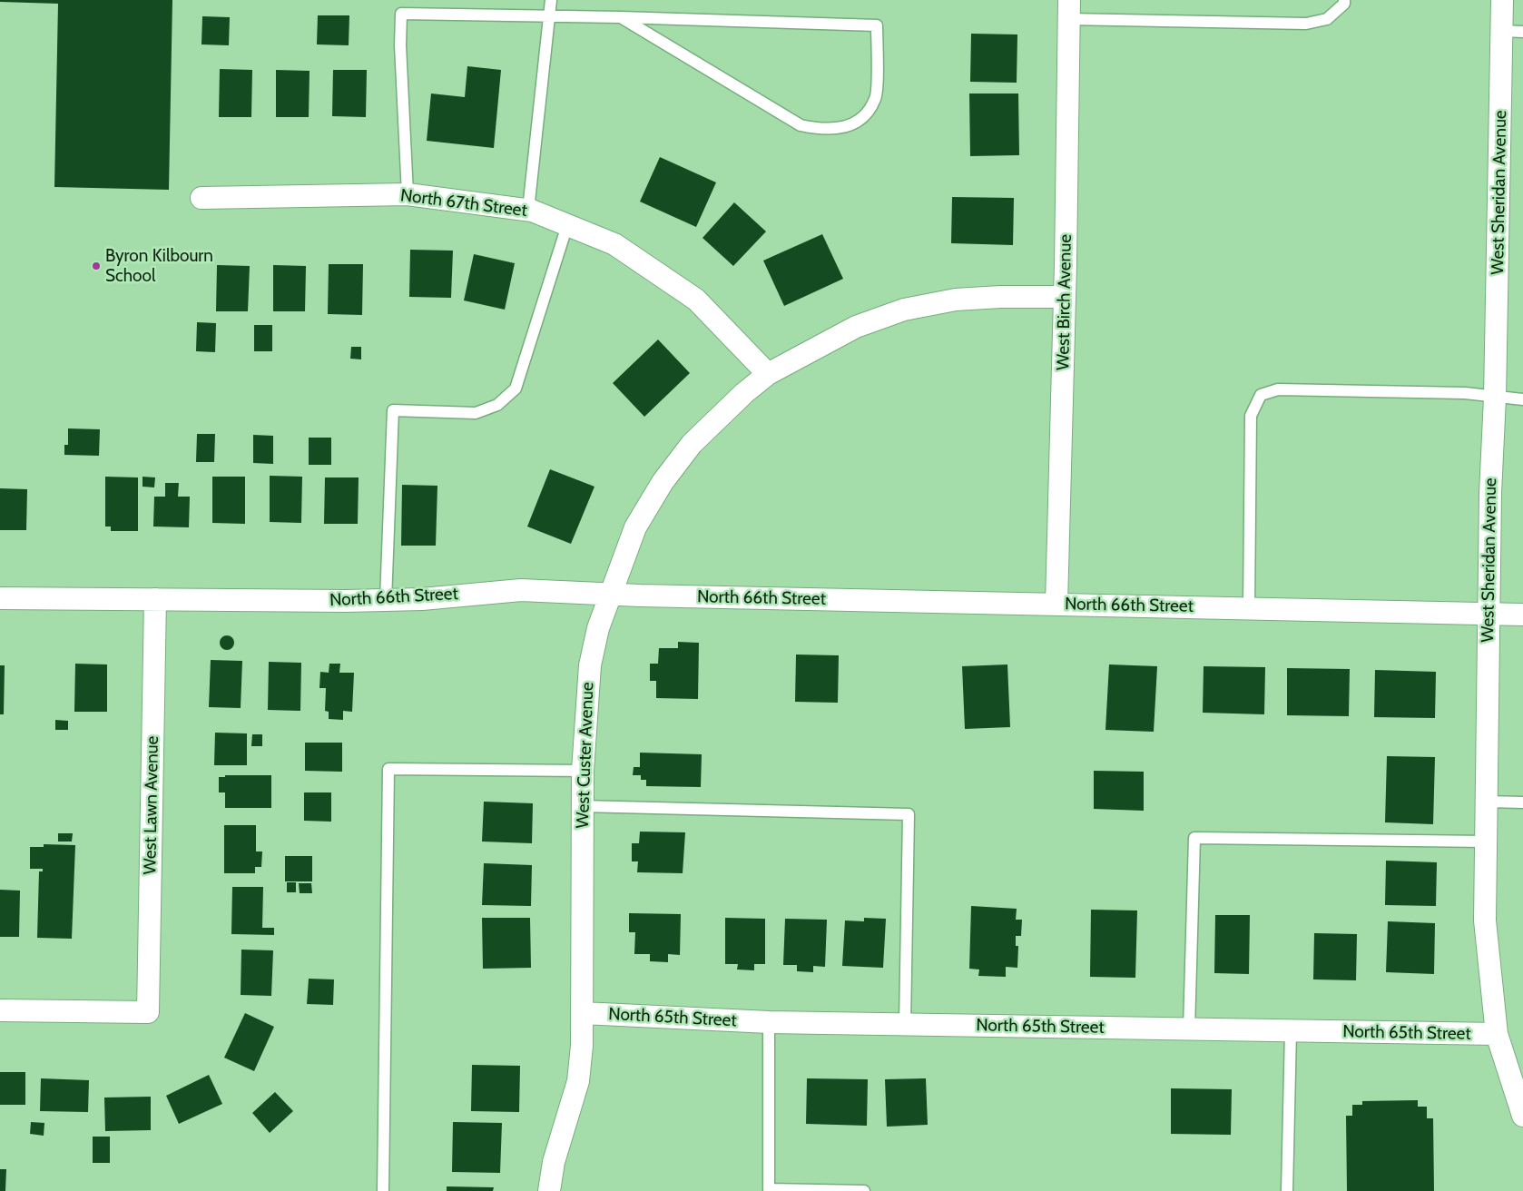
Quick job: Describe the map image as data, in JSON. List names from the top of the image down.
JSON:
{
  "streets": {
    "street": [
      "West Sheridan Avenue",
      "North 67th Street",
      "West Birch Avenue",
      "North 66th Street",
      "West Custer Avenue",
      "West Lawn Avenue",
      "North 65th Street"
    ]
  },
  "crossings": [
    ["West Sheridan Avenue", "North 66th Street"],
    ["West Sheridan Avenue", "North 65th Street"],
    ["North 67th Street", "West Custer Avenue"],
    ["West Birch Avenue", "North 66th Street"],
    ["North 66th Street", "West Custer Avenue"],
    ["North 66th Street", "West Lawn Avenue"],
    ["West Custer Avenue", "North 65th Street"]
  ],
  "places": ["Byron Kilbourn School"]
}
